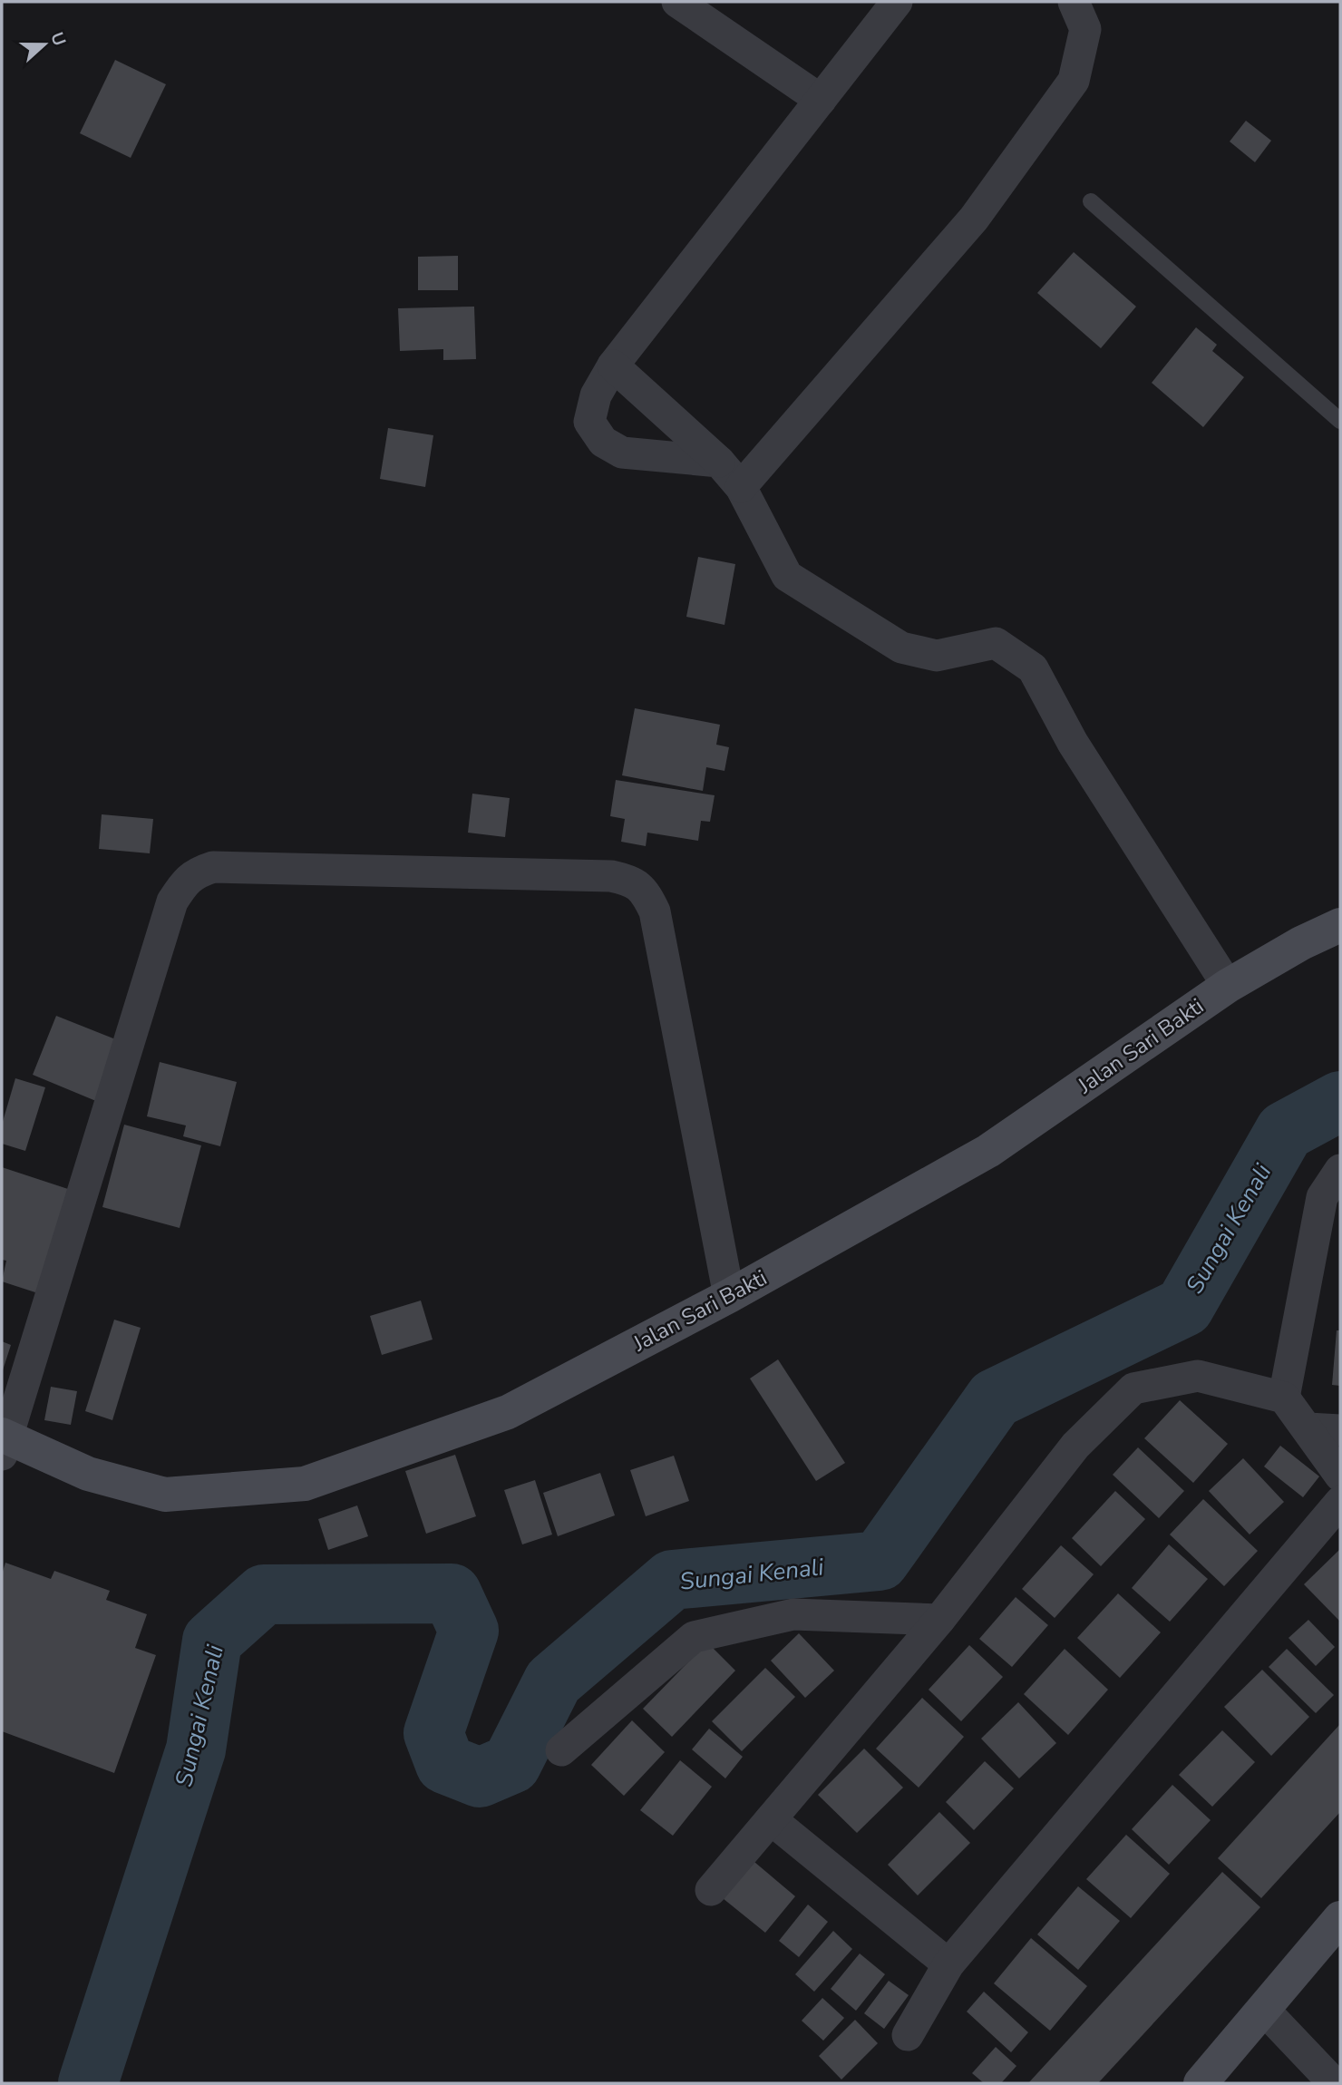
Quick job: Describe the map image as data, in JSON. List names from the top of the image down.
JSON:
{
  "streets": {
    "main road": ["Jalan Sari Bakti"]
  },
  "water": ["Sungai Kenali"],
  "north": "right"
}
